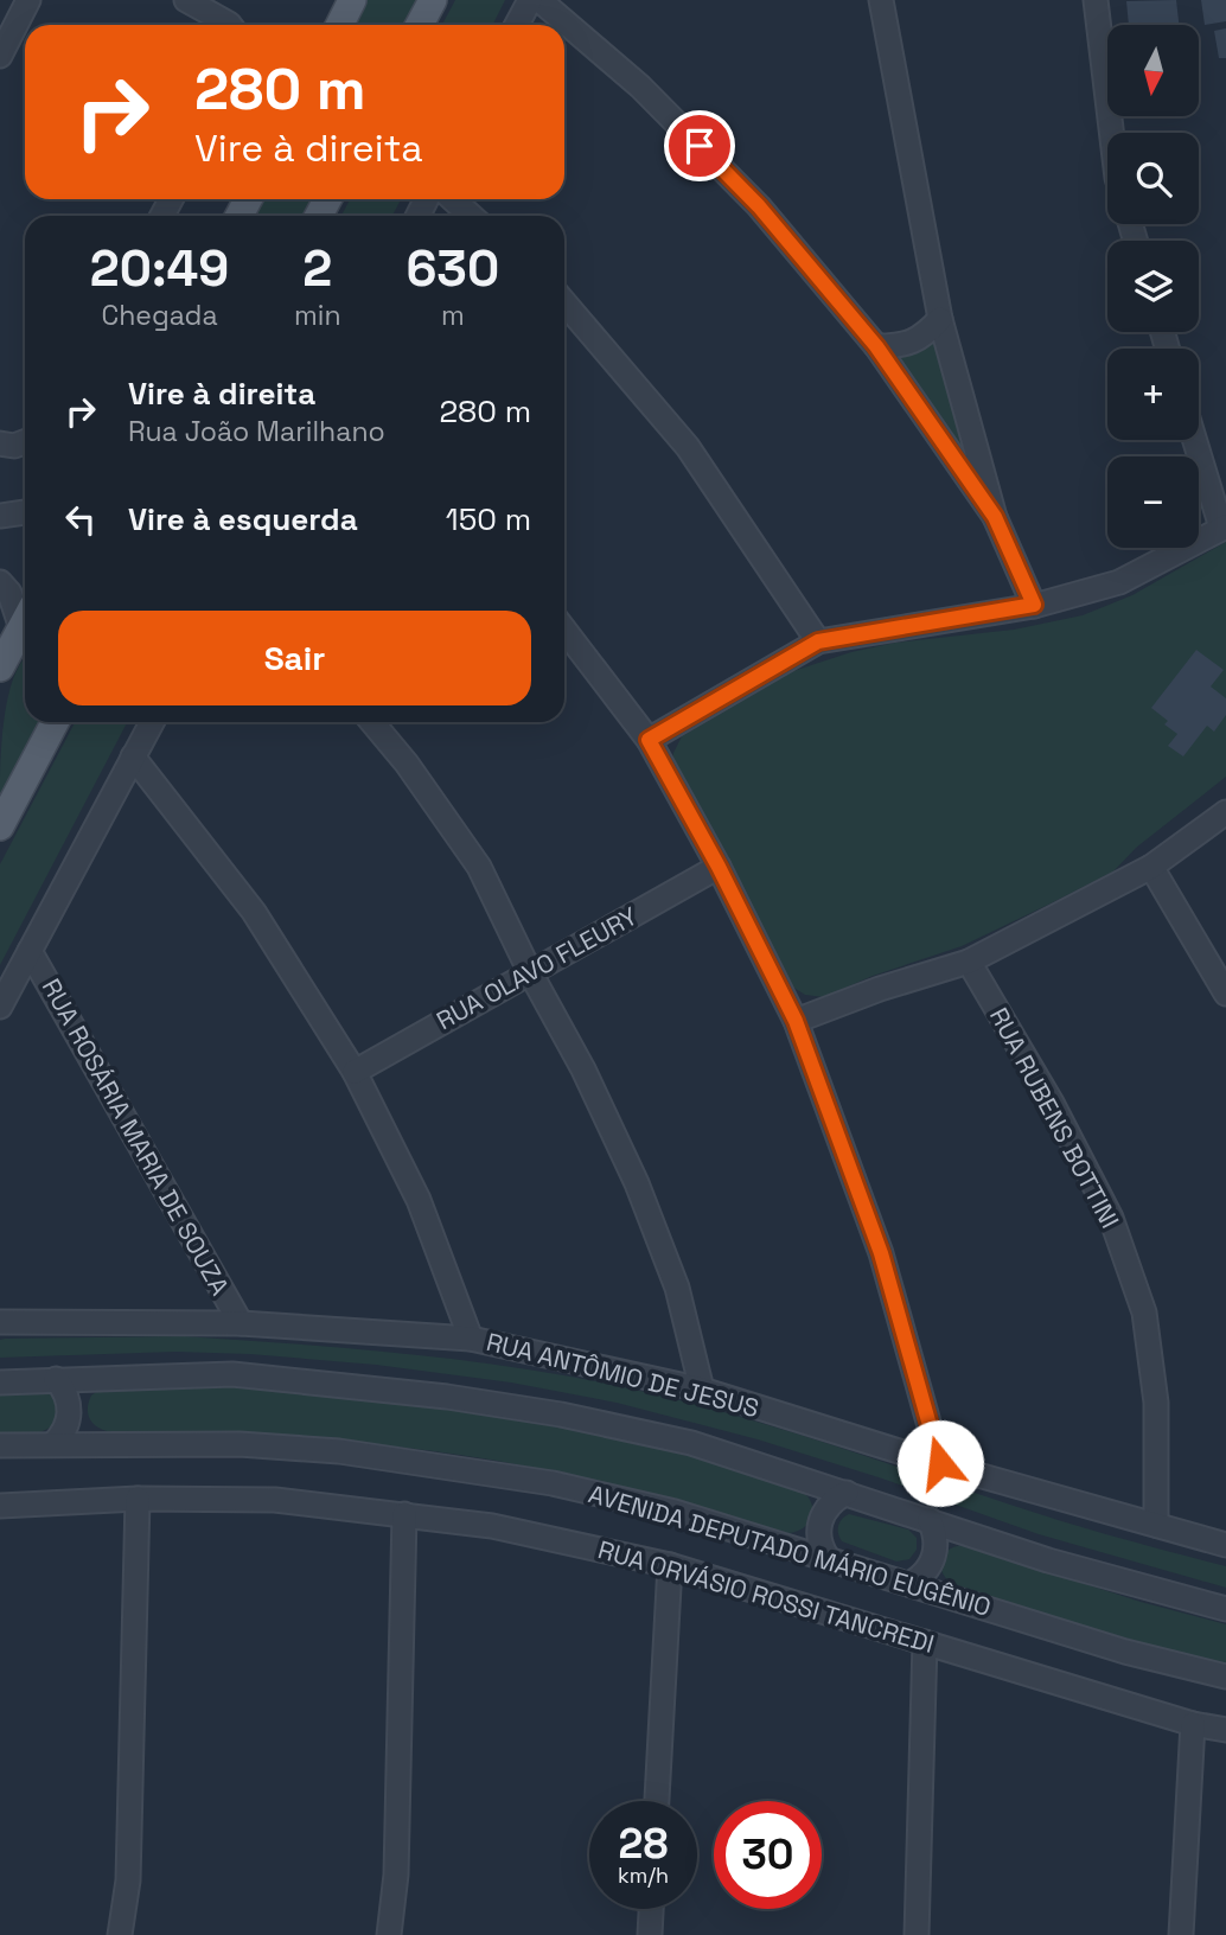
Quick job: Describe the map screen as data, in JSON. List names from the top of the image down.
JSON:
{
  "streets": {
    "street": [
      "RUA OLAVO FLEURY",
      "RUA RUBENS BOTTINI",
      "RUA ROSÁRIA MARIA DE SOUZA",
      "RUA ANTÔMIO DE JESUS",
      "AVENIDA DEPUTADO MÁRIO EUGÊNIO",
      "RUA ORVÁSIO ROSSI TANCREDI"
    ]
  },
  "crossings": [
    ["RUA RUBENS BOTTINI", "RUA ANTÔMIO DE JESUS"],
    ["RUA ROSÁRIA MARIA DE SOUZA", "RUA ANTÔMIO DE JESUS"]
  ],
  "north": "bottom",
  "page": {
    "map_buttons": ["+", "−"],
    "turn": ["280 m", "Vire à direita"],
    "eta": [
      "20:49",
      "Chegada",
      "2",
      "min",
      "630",
      "m"
    ],
    "list": [
      {
        "name": "Vire à direita",
        "note": "Rua João Marilhano",
        "value": "280 m"
      },
      {
        "name": "Vire à esquerda",
        "value": "150 m"
      }
    ],
    "buttons": "Sair",
    "speed": "28 km/h",
    "limit": "30"
  }
}
